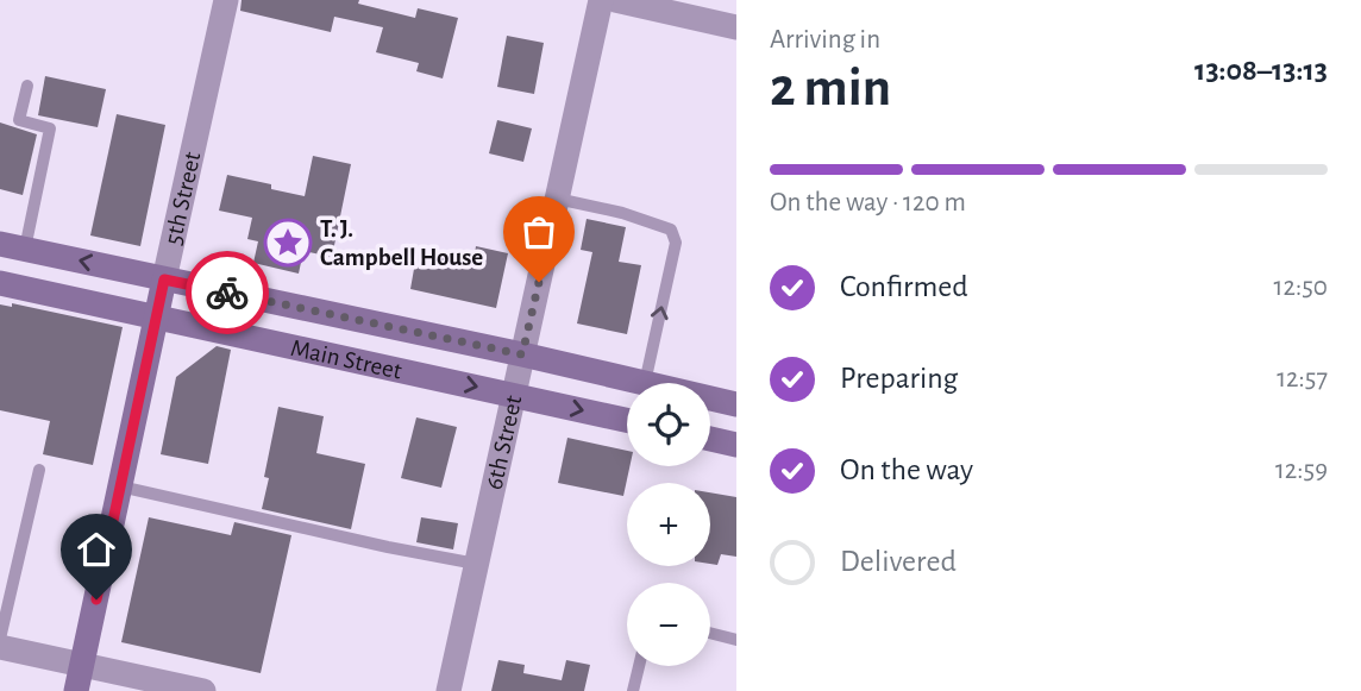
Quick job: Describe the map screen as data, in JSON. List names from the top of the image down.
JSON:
{
  "streets": {
    "main road": ["5th Street", "Main Street"],
    "street": ["6th Street"]
  },
  "crossings": [
    ["5th Street", "Main Street"],
    ["Main Street", "6th Street"]
  ],
  "places": {
    "place": ["T. J. Campbell House"]
  },
  "page": {
    "heading": ["2 min", "Arriving in", "13:08–13:13"],
    "bar": "On the way · 120 m",
    "list": [
      ["Confirmed", "12:50"],
      ["Preparing", "12:57"],
      ["On the way", "12:59"],
      "Delivered"
    ],
    "map_buttons": ["+", "−"]
  }
}
